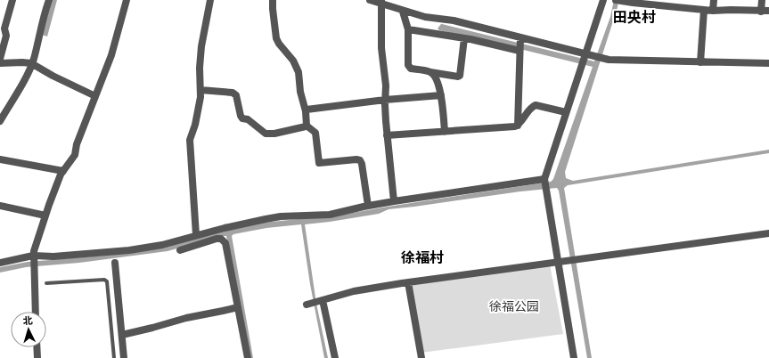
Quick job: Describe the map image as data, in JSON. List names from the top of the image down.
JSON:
{
  "districts": ["田央村", "徐福村"],
  "parks": ["徐福公园"],
  "north": "top"
}
